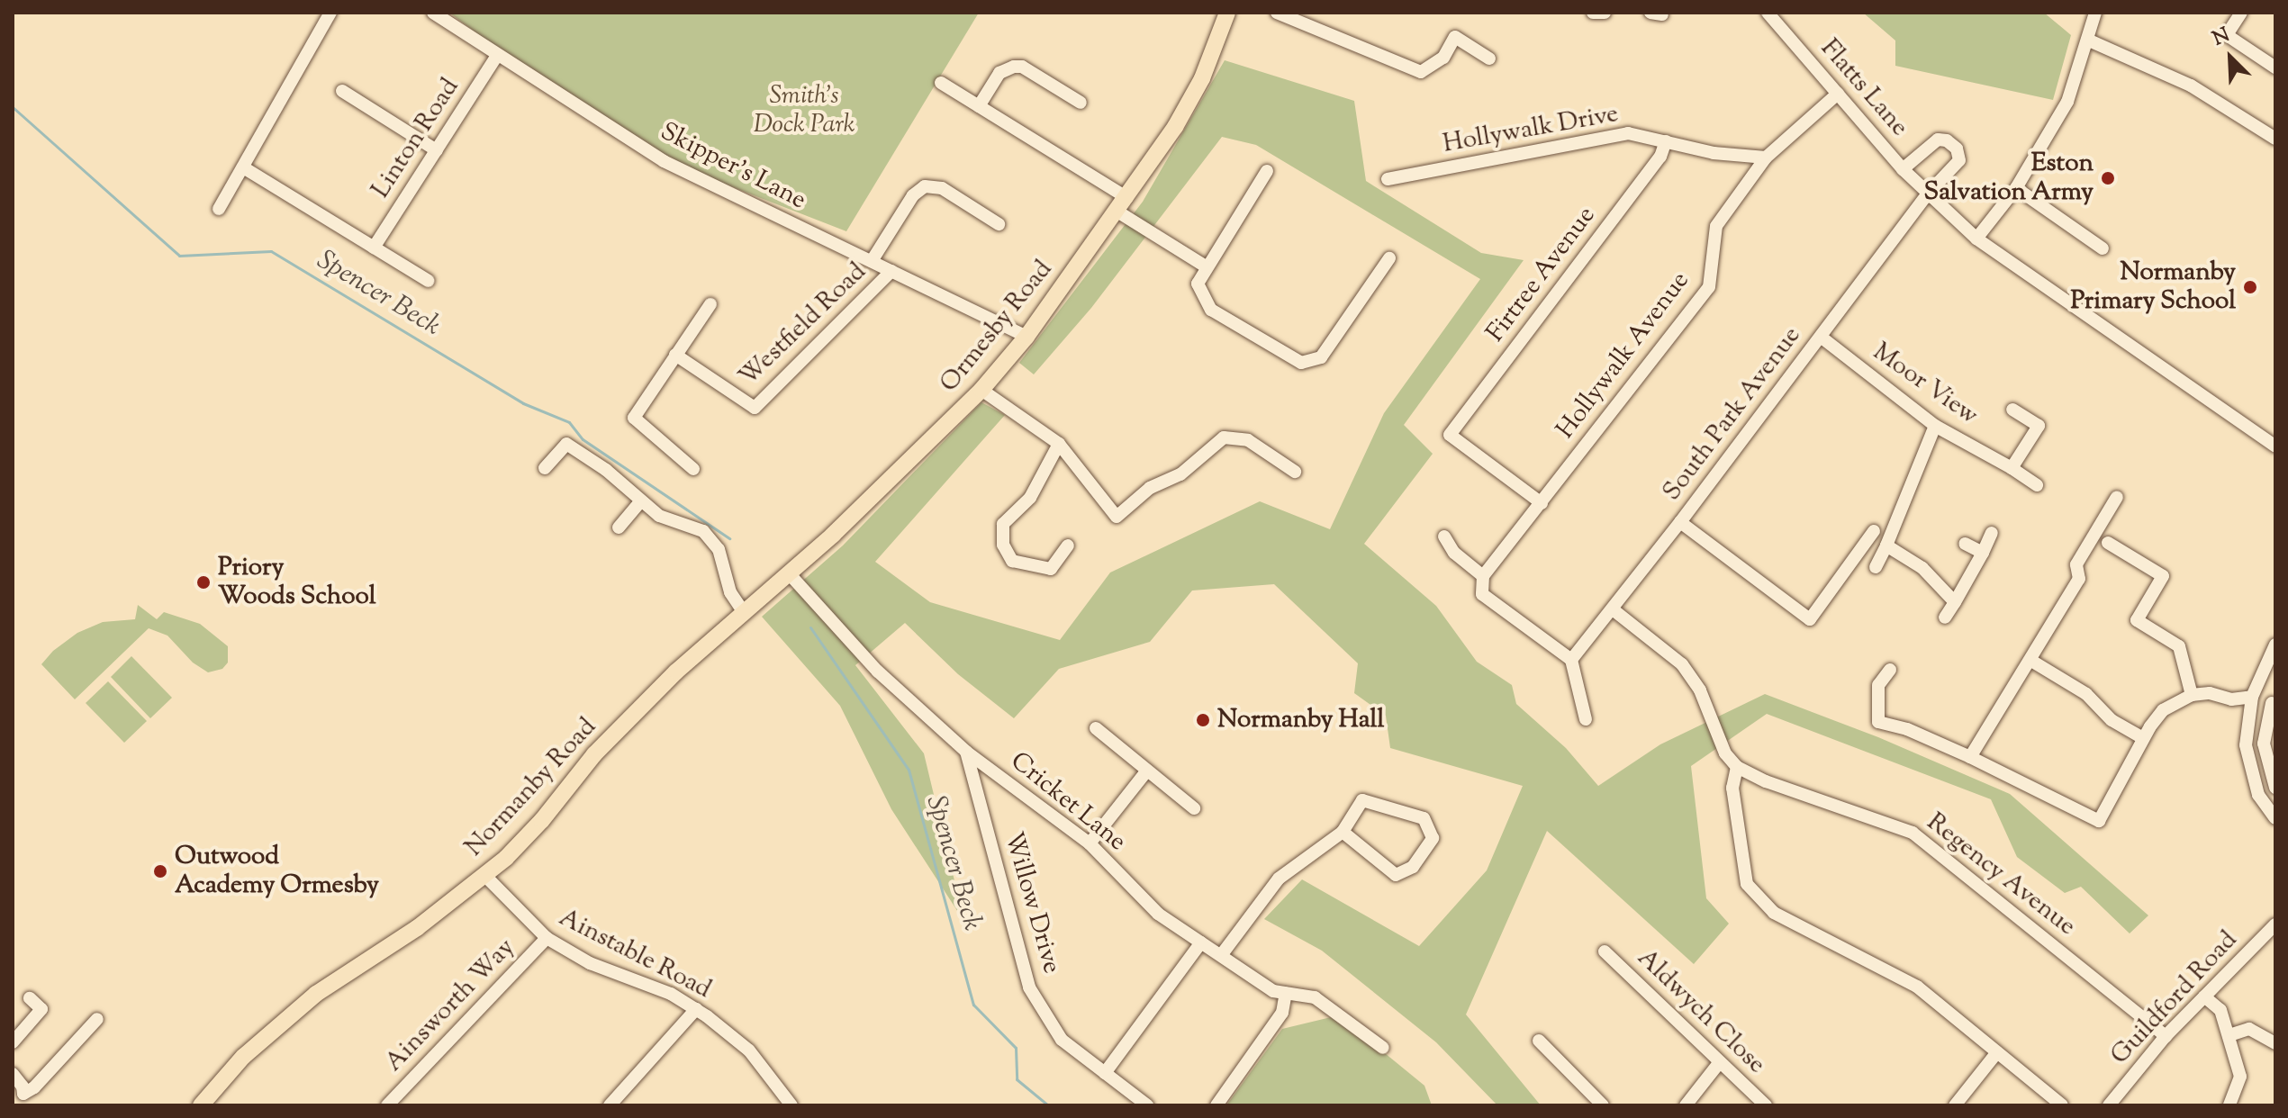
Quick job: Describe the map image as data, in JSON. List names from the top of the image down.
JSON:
{
  "streets": {
    "main road": ["Ormesby Road", "Normanby Road"],
    "street": [
      "Flatts Lane",
      "Hollywalk Drive",
      "Linton Road",
      "Skipper's Lane",
      "Firtree Avenue",
      "Westfield Road",
      "Hollywalk Avenue",
      "Moor View",
      "South Park Avenue",
      "Cricket Lane",
      "Regency Avenue",
      "Willow Drive",
      "Ainstable Road",
      "Guildford Road",
      "Ainsworth Way",
      "Aldwych Close"
    ]
  },
  "crossings": [
    ["Flatts Lane", "Hollywalk Avenue"],
    ["Flatts Lane", "South Park Avenue"],
    ["Hollywalk Drive", "Firtree Avenue"],
    ["Hollywalk Drive", "Hollywalk Avenue"],
    ["Linton Road", "Skipper's Lane"],
    ["Skipper's Lane", "Westfield Road"],
    ["Skipper's Lane", "Ormesby Road"],
    ["Firtree Avenue", "Hollywalk Avenue"],
    ["Ormesby Road", "Normanby Road"],
    ["Ormesby Road", "Cricket Lane"],
    ["Moor View", "South Park Avenue"],
    ["Normanby Road", "Cricket Lane"],
    ["Normanby Road", "Ainstable Road"],
    ["Cricket Lane", "Willow Drive"],
    ["Regency Avenue", "Guildford Road"],
    ["Ainstable Road", "Ainsworth Way"]
  ],
  "water": ["Spencer Beck"],
  "parks": ["Smith's Dock Park"],
  "places": [
    "Eston Salvation Army",
    "Normanby Primary School",
    "Priory Woods School",
    "Normanby Hall",
    "Outwood Academy Ormesby"
  ],
  "north": "top left"
}
